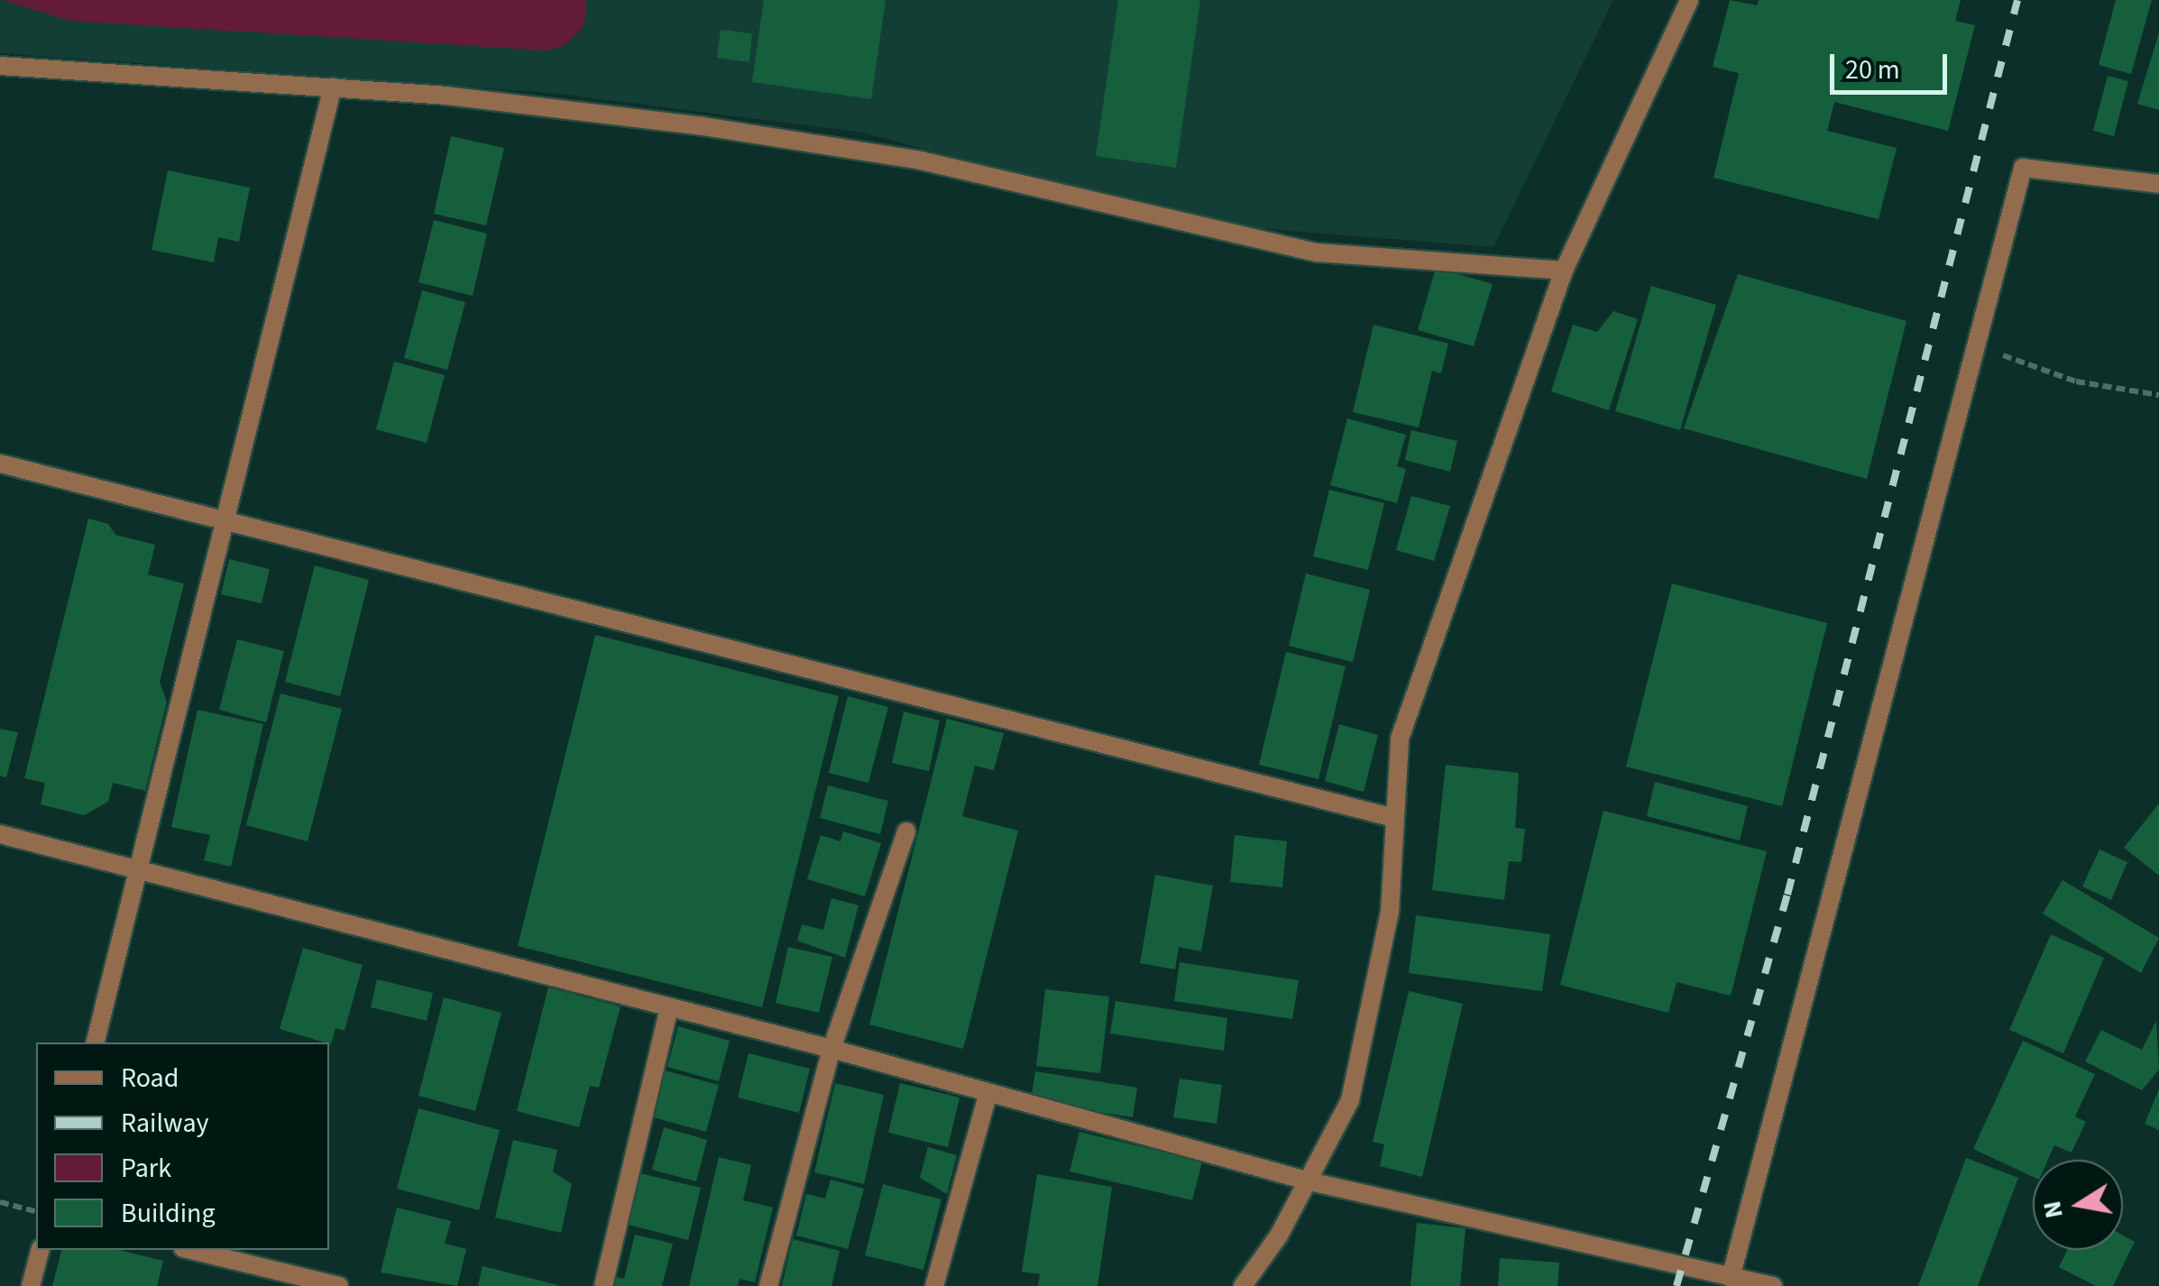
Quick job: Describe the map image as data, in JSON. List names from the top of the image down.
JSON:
{
  "legend": [
    "Road",
    "Railway",
    "Park",
    "Building"
  ],
  "scale_bar": "20 m",
  "north": "left"
}
